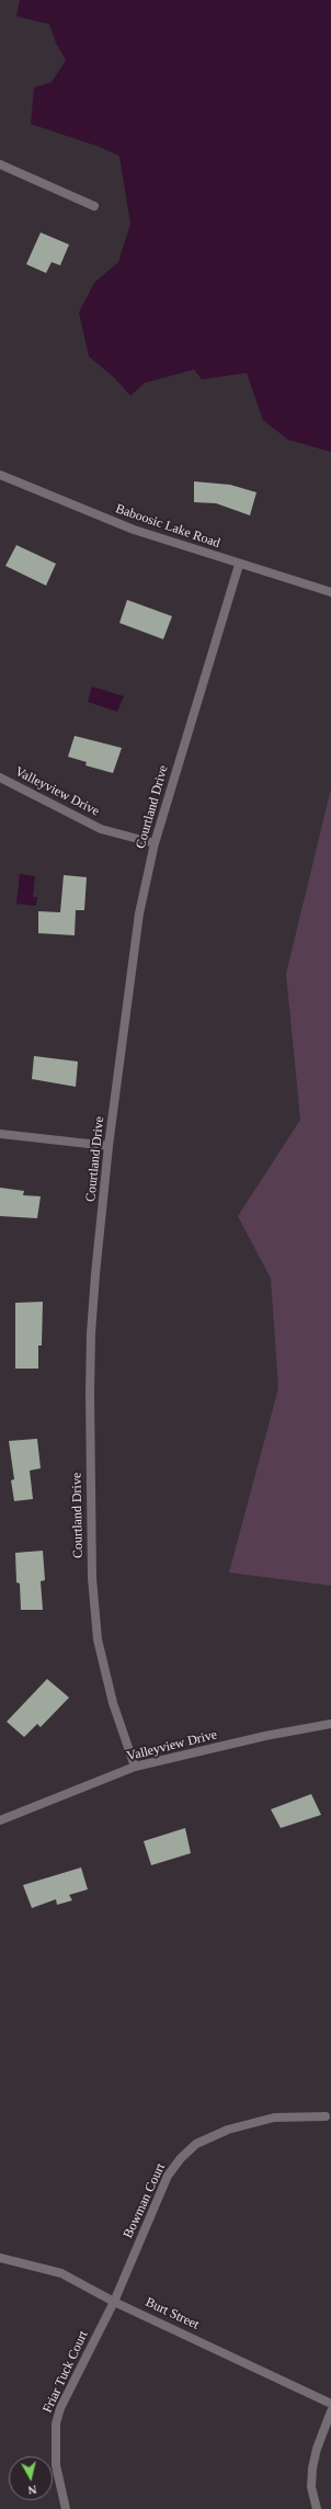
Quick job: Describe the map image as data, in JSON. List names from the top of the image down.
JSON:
{
  "streets": {
    "street": [
      "Baboosic Lake Road",
      "Valleyview Drive",
      "Courtland Drive",
      "Bowman Court",
      "Burt Street",
      "Friar Tuck Court"
    ]
  },
  "crossings": [
    ["Baboosic Lake Road", "Courtland Drive"],
    ["Valleyview Drive", "Courtland Drive"],
    ["Bowman Court", "Burt Street"],
    ["Bowman Court", "Friar Tuck Court"],
    ["Burt Street", "Friar Tuck Court"]
  ],
  "north": "bottom"
}
